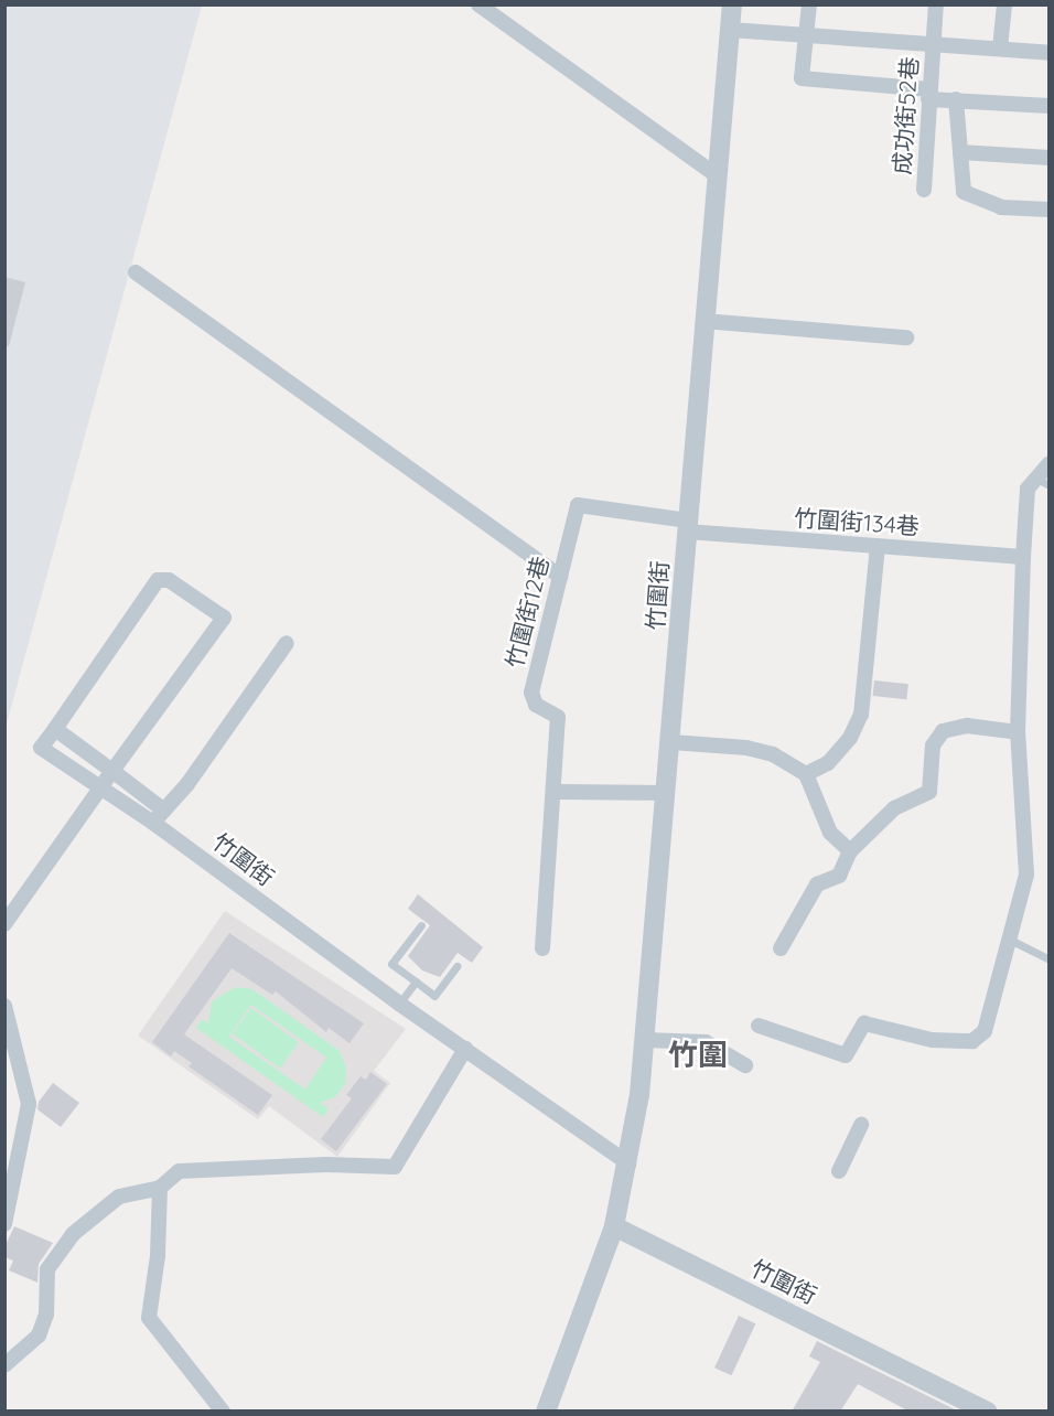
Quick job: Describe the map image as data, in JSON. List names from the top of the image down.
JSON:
{
  "streets": {
    "street": [
      "成功街52巷",
      "竹圍街134巷",
      "竹圍街",
      "竹圍街12巷"
    ]
  },
  "crossings": [
    ["竹圍街134巷", "竹圍街"],
    ["竹圍街134巷", "竹圍街12巷"],
    ["竹圍街", "竹圍街12巷"]
  ],
  "districts": ["竹圍"]
}
